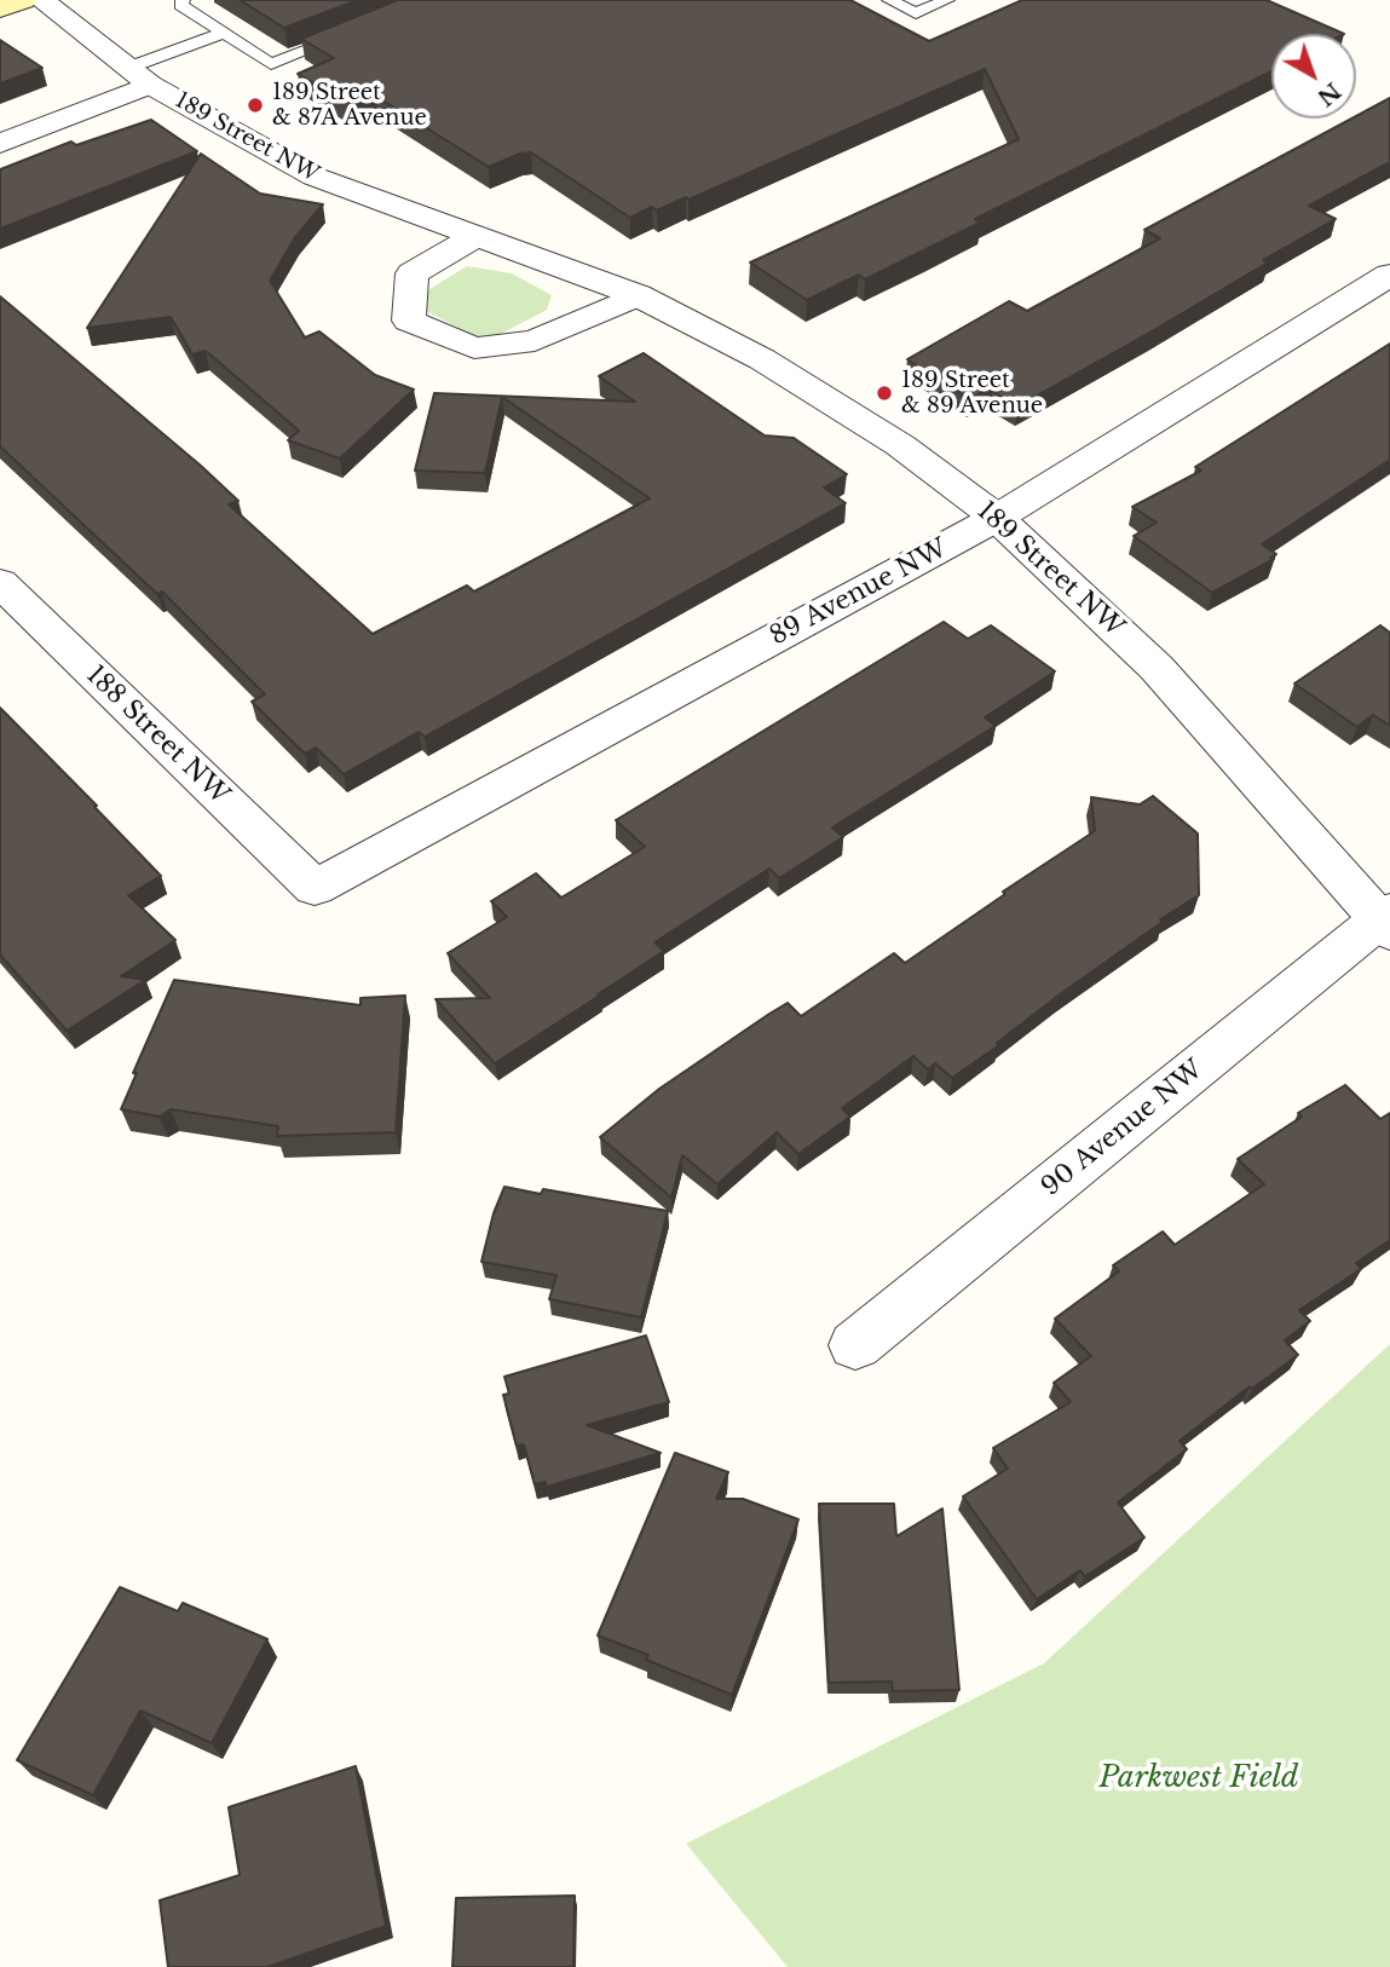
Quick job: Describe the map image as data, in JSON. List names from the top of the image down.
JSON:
{
  "streets": {
    "street": [
      "189 Street NW",
      "89 Avenue NW",
      "188 Street NW",
      "90 Avenue NW"
    ]
  },
  "crossings": [
    ["189 Street NW", "89 Avenue NW"],
    ["189 Street NW", "90 Avenue NW"],
    ["89 Avenue NW", "188 Street NW"]
  ],
  "parks": ["Parkwest Field"],
  "places": ["189 Street & 87A Avenue", "189 Street & 89 Avenue"],
  "north": "bottom right"
}
